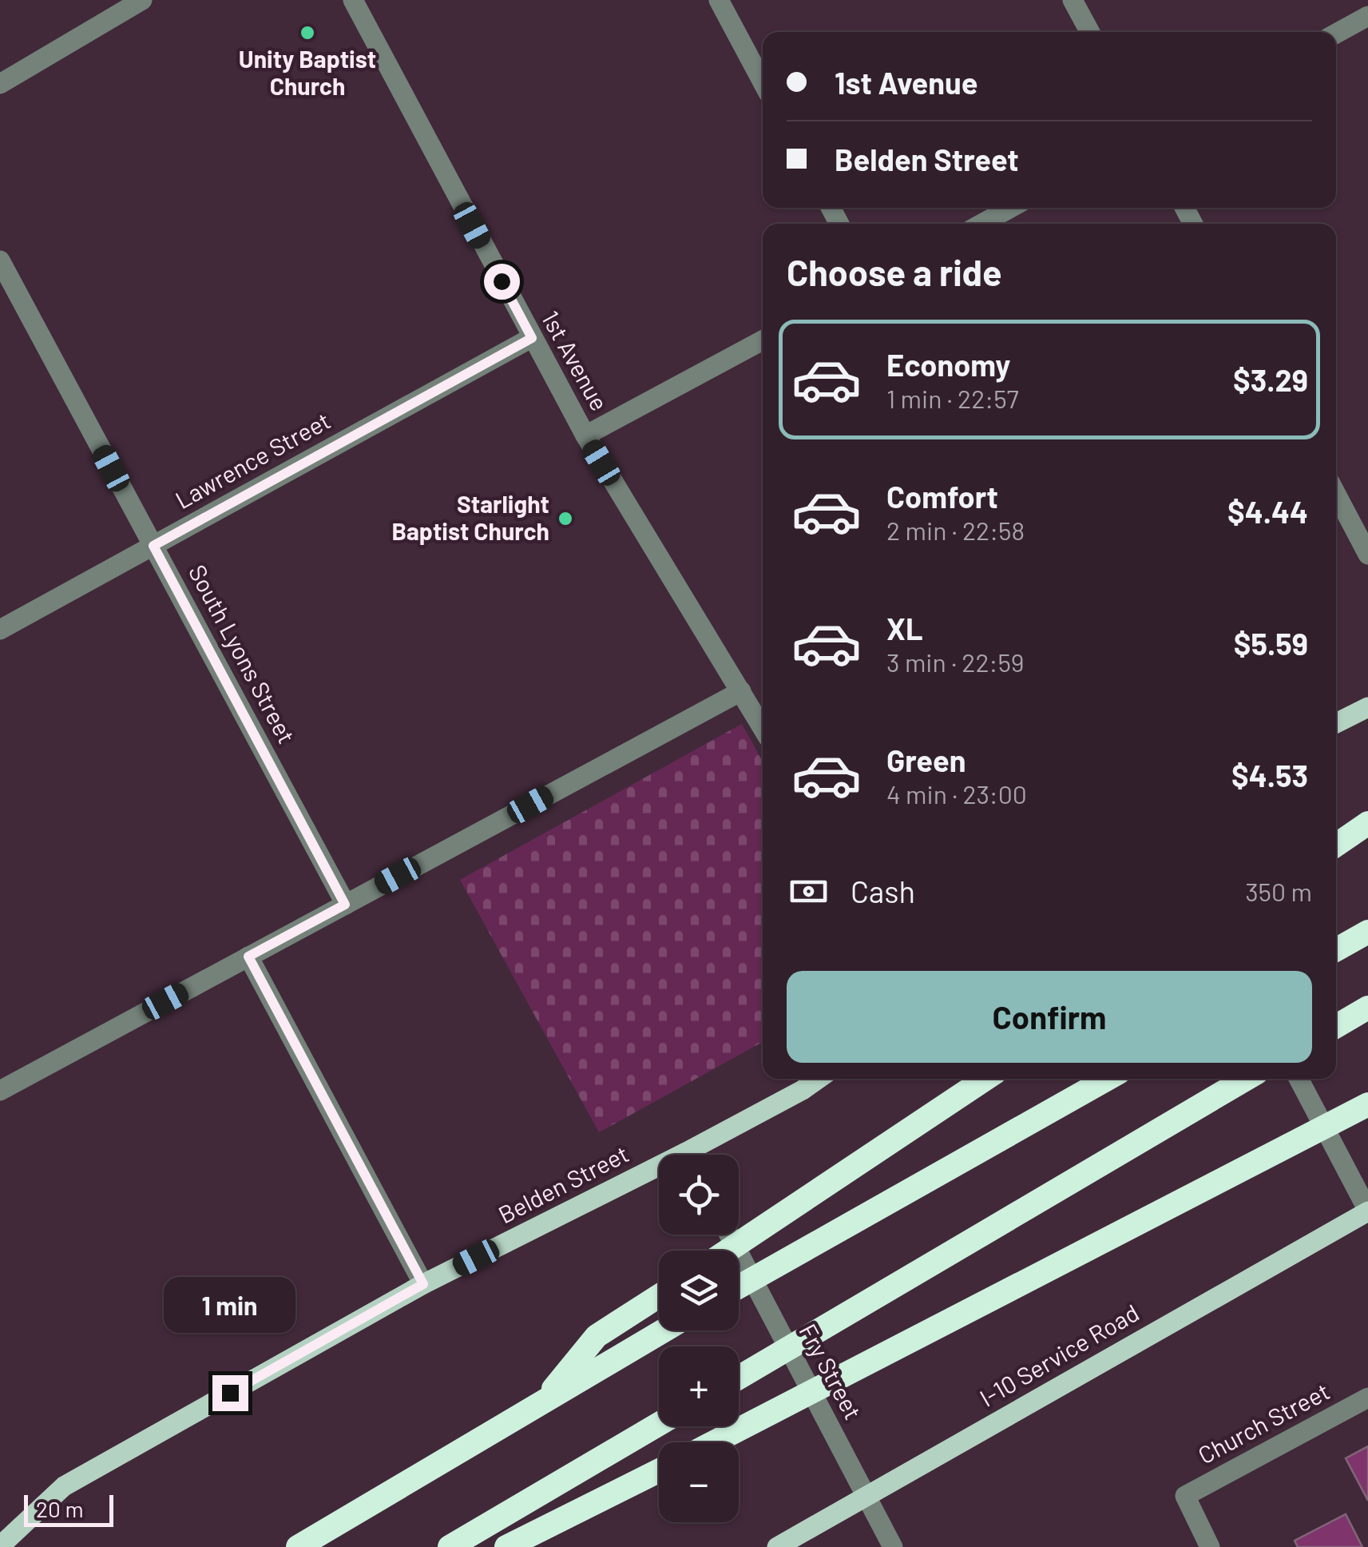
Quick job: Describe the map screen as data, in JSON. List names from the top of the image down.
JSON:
{
  "streets": {
    "main road": ["Belden Street", "I-10 Service Road"],
    "street": [
      "1st Avenue",
      "Lawrence Street",
      "South Lyons Street",
      "Fry Street",
      "Church Street"
    ]
  },
  "crossings": [
    ["1st Avenue", "Lawrence Street"],
    ["Lawrence Street", "South Lyons Street"],
    ["I-10 Service Road", "Fry Street"]
  ],
  "places": ["Unity Baptist Church", "Starlight Baptist Church"],
  "scale_bar": "20 m",
  "page": {
    "banner": ["1st Avenue", "Belden Street"],
    "heading": "Choose a ride",
    "list": [
      {
        "name": "Economy",
        "note": "1 min · 22:57",
        "value": "$3.29"
      },
      {
        "name": "Comfort",
        "note": "2 min · 22:58",
        "value": "$4.44"
      },
      {
        "name": "XL",
        "note": "3 min · 22:59",
        "value": "$5.59"
      },
      {
        "name": "Green",
        "note": "4 min · 23:00",
        "value": "$4.53"
      }
    ],
    "pay": ["Cash", "350 m"],
    "buttons": "Confirm",
    "map_buttons": ["+", "−"],
    "bubble": "1 min",
    "scale": "20 m"
  }
}
